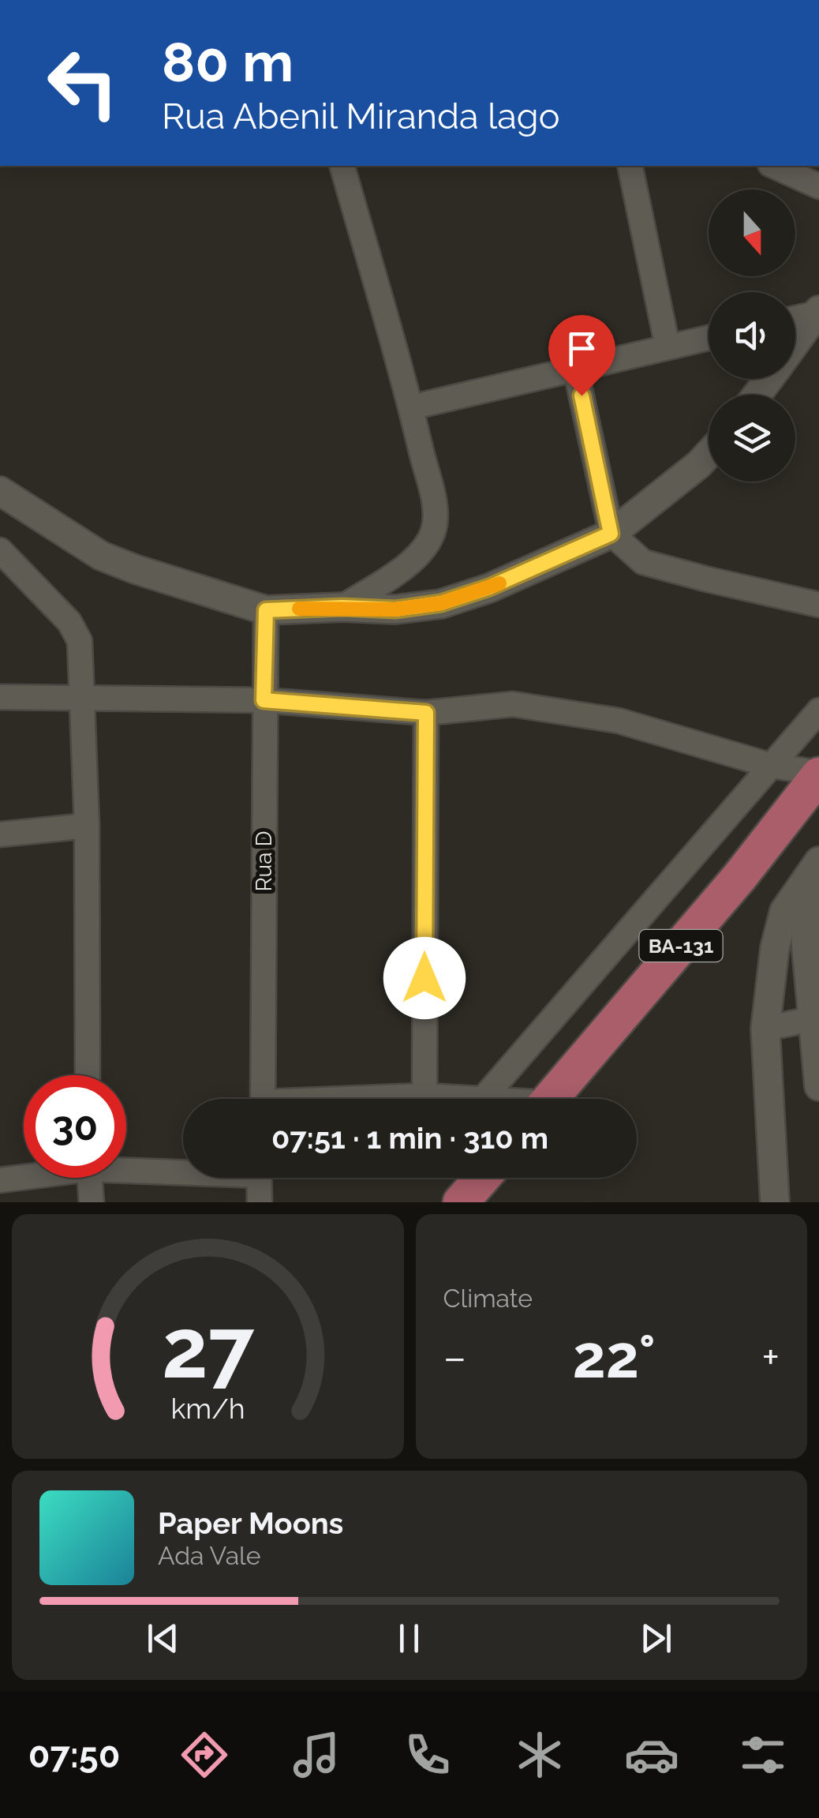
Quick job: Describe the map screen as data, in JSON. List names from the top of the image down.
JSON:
{
  "streets": {
    "main road": ["BA-131"],
    "street": ["Rua D"]
  },
  "north": "bottom",
  "page": {
    "turn": ["80 m", "Rua Abenil Miranda lago"],
    "limit": "30",
    "trip": "07:51 · 1 min · 310 m",
    "tile": "Climate",
    "heat": ["−", "22°", "+"],
    "song": ["Paper Moons", "Ada Vale"],
    "tabs": "07:50",
    "gauge": ["27", "km/h"]
  }
}
